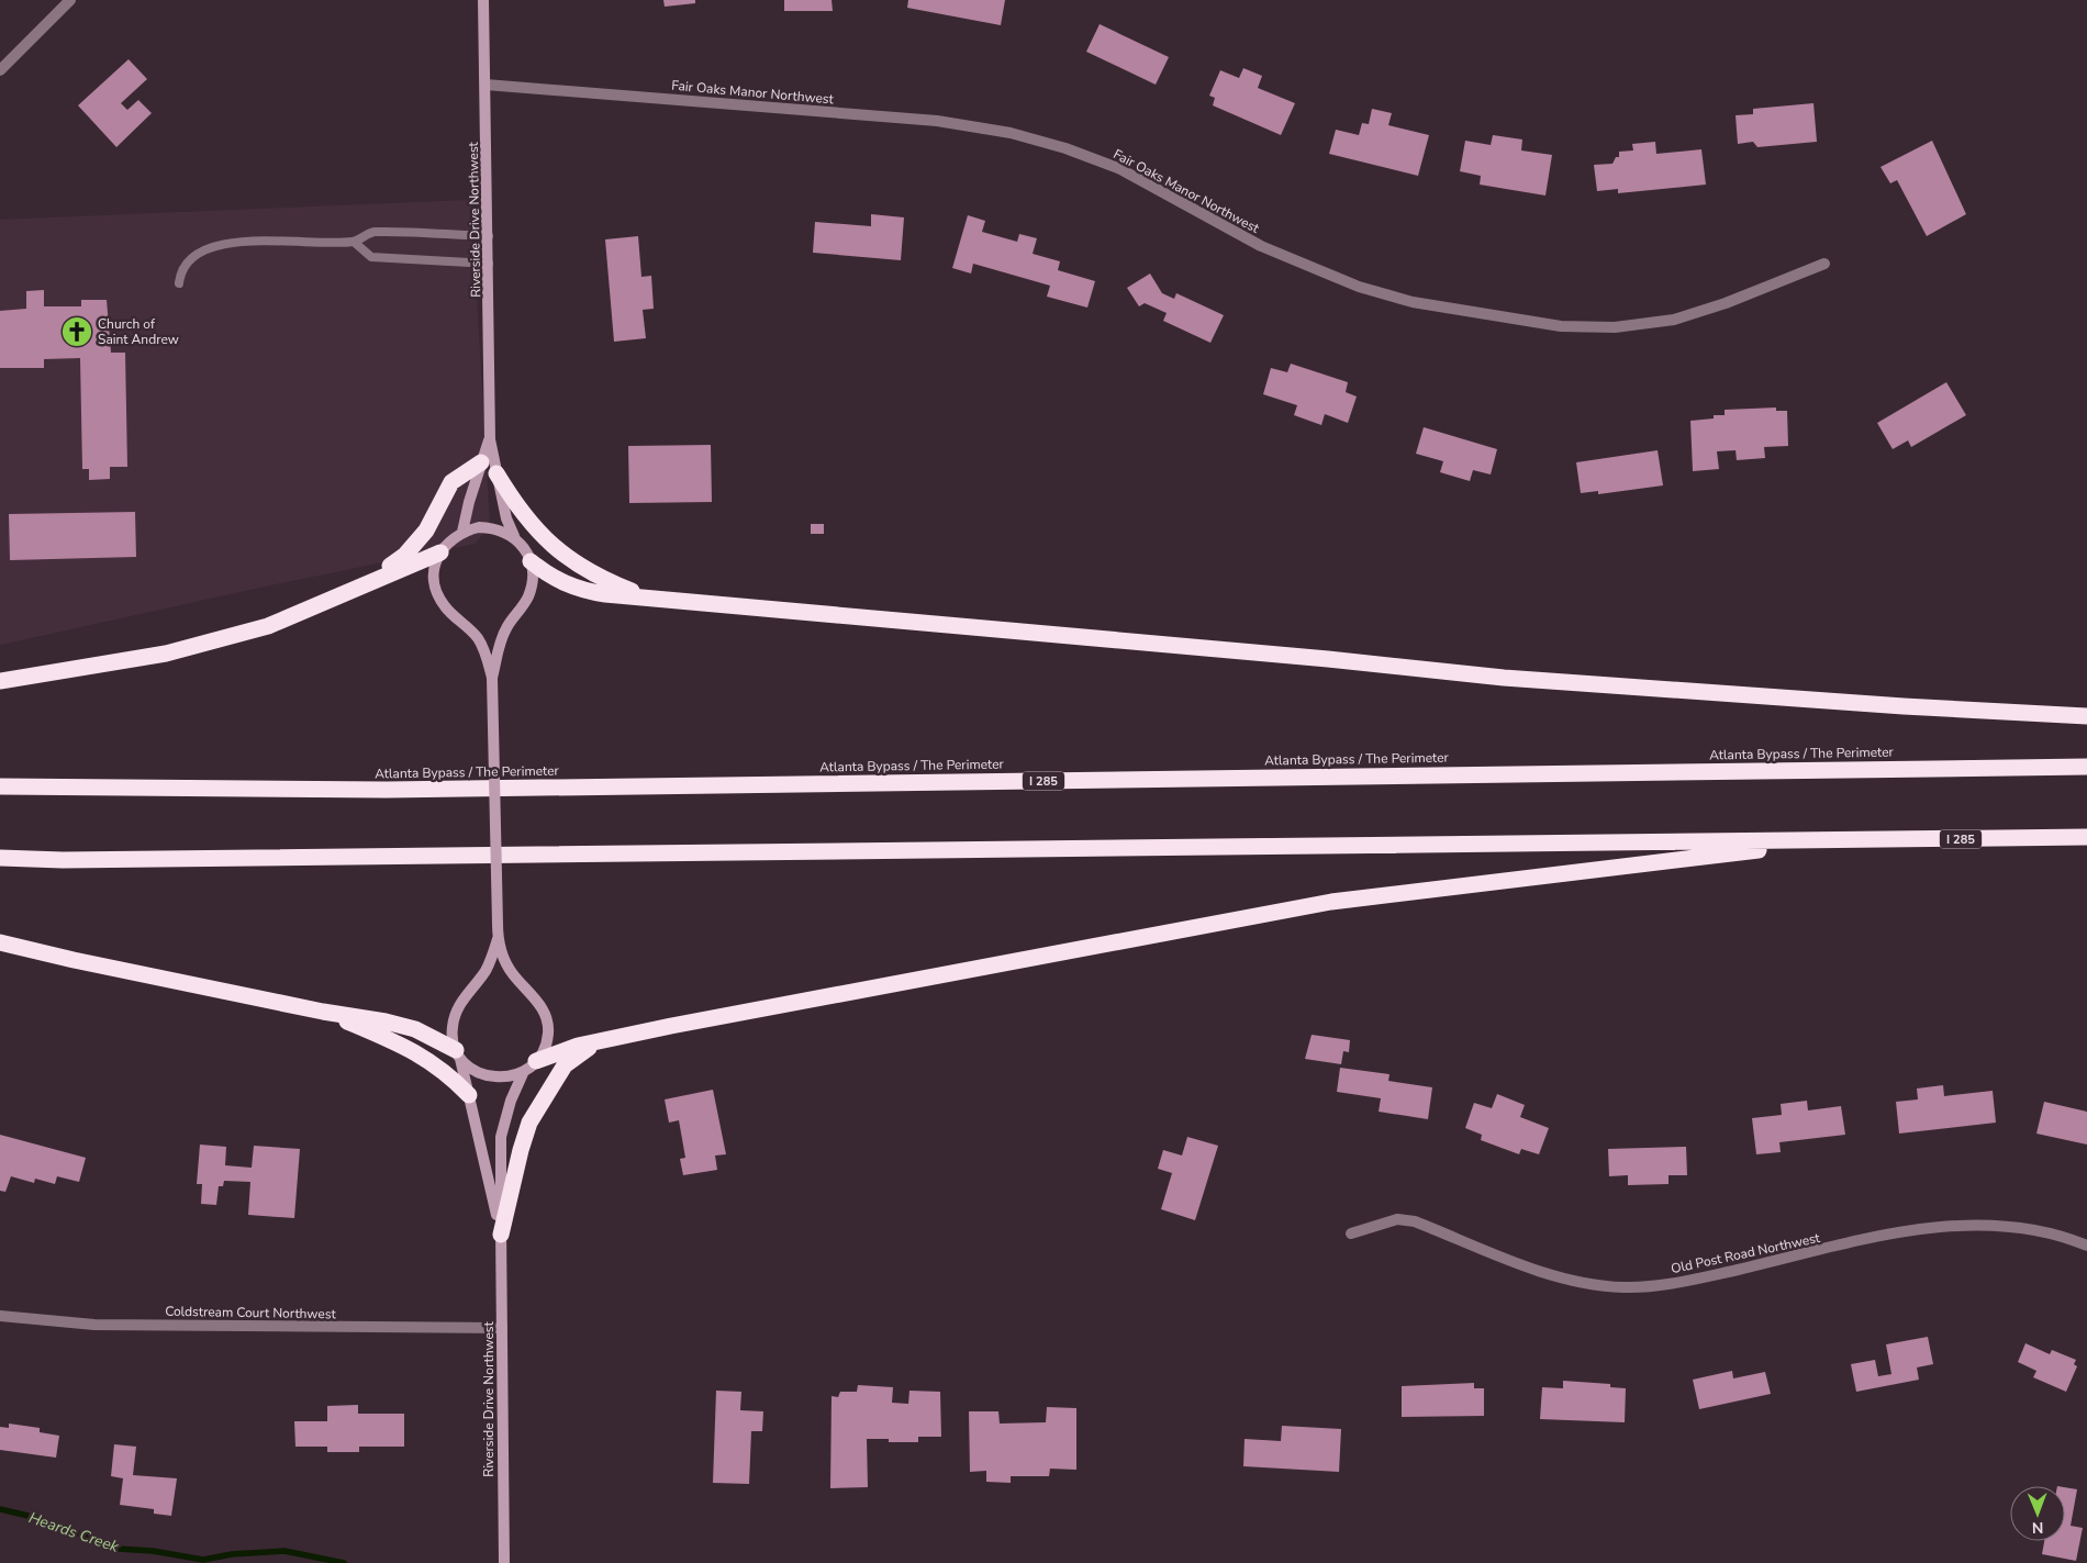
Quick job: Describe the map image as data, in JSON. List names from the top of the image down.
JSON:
{
  "streets": {
    "highway": ["Atlanta Bypass / The Perimeter", "I 285"],
    "street": [
      "Fair Oaks Manor Northwest",
      "Riverside Drive Northwest",
      "Old Post Road Northwest",
      "Coldstream Court Northwest"
    ]
  },
  "crossings": [
    ["Fair Oaks Manor Northwest", "Riverside Drive Northwest"],
    ["Riverside Drive Northwest", "Coldstream Court Northwest"]
  ],
  "water": ["Heards Creek"],
  "places": {
    "church": ["Church of Saint Andrew"]
  },
  "north": "bottom"
}
